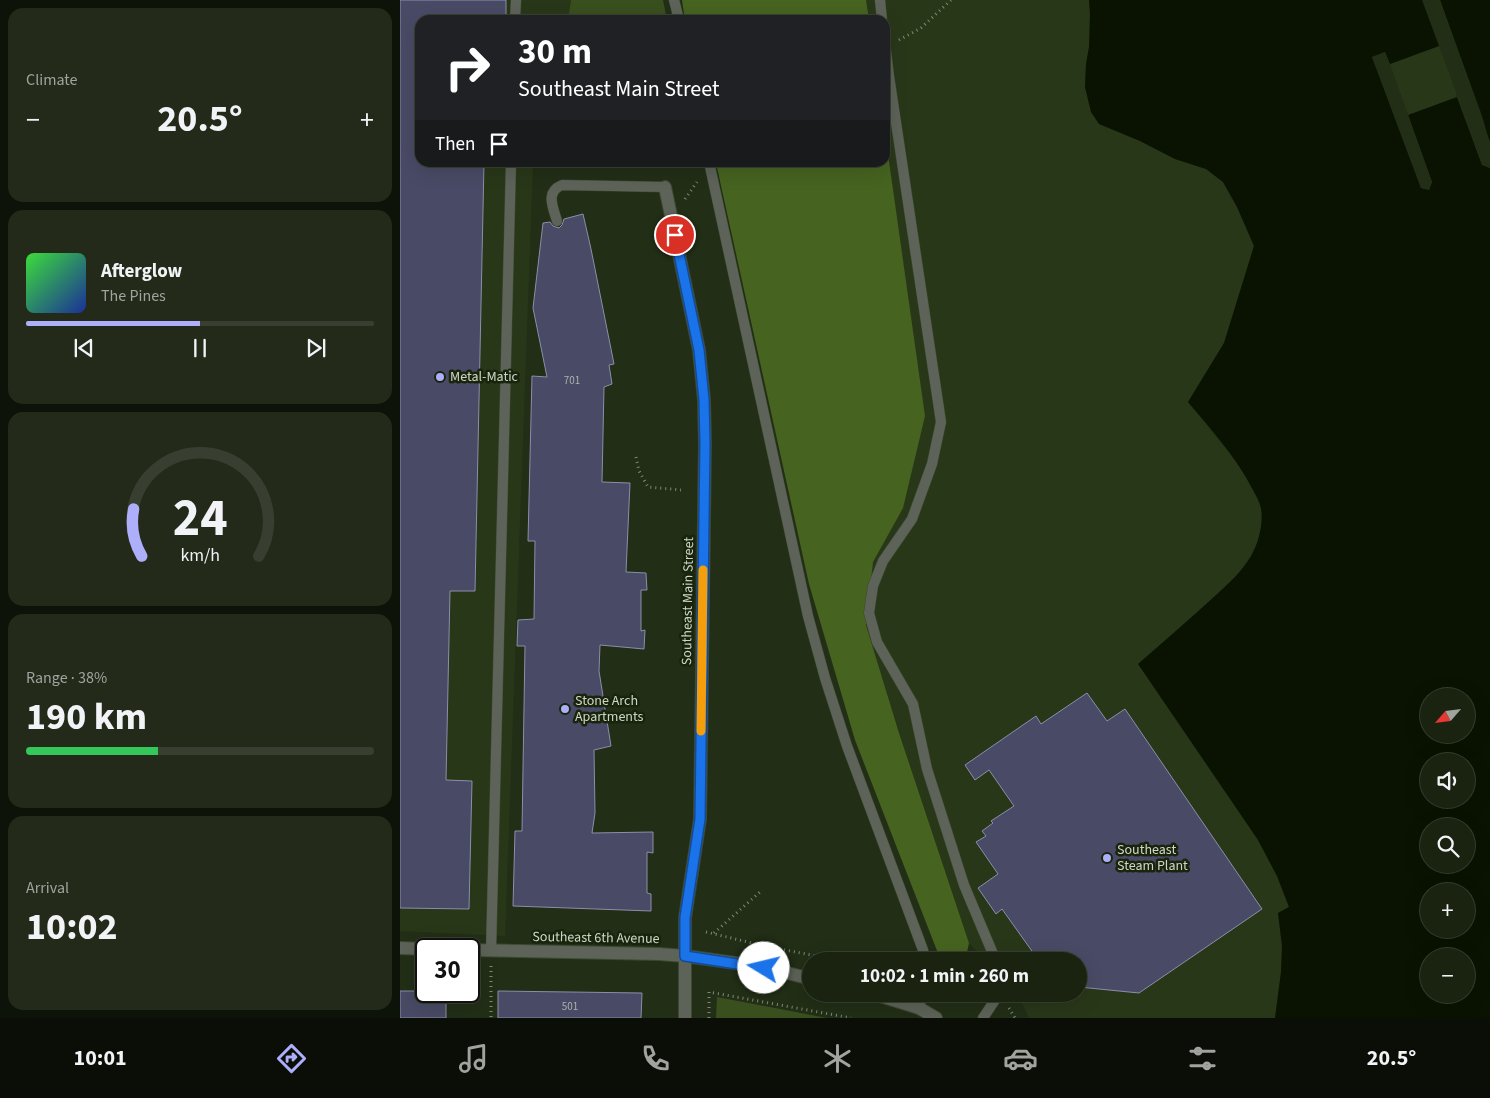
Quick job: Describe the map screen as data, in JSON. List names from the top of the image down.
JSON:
{
  "streets": {
    "street": ["Southeast Main Street", "Southeast 6th Avenue"]
  },
  "crossings": [
    ["Southeast Main Street", "Southeast 6th Avenue"]
  ],
  "places": ["Metal-Matic", "Stone Arch Apartments", "Southeast Steam Plant"],
  "house_numbers": ["701", "501"],
  "north": "bottom left",
  "page": {
    "tile": [
      "Climate",
      ["Range · 38%", "190 km"],
      ["Arrival", "10:02"]
    ],
    "turn": ["30 m", "Southeast Main Street"],
    "heat": ["−", "20.5°", "+"],
    "then": "Then",
    "song": ["Afterglow", "The Pines"],
    "map_buttons": ["+", "−"],
    "limit": "30",
    "trip": "10:02 · 1 min · 260 m",
    "tabs": ["10:01", "20.5°"],
    "gauge": ["24", "km/h"]
  }
}
